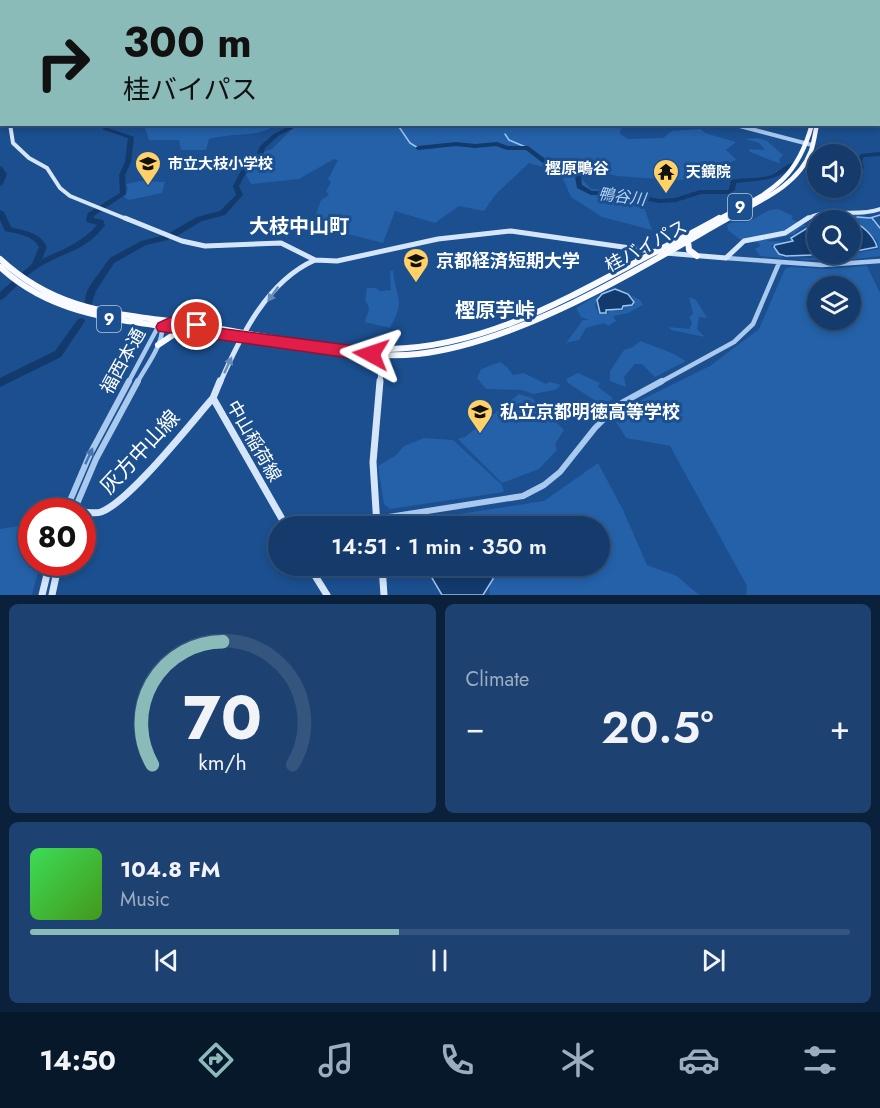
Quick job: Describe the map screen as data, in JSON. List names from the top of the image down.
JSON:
{
  "streets": {
    "highway": ["9", "桂バイパス"],
    "main road": ["中山稲荷線", "灰方中山線"],
    "street": ["福西本通"]
  },
  "crossings": [
    ["桂バイパス", "福西本通"],
    ["桂バイパス", "中山稲荷線"],
    ["中山稲荷線", "灰方中山線"]
  ],
  "districts": ["樫原鴫谷", "大枝中山町", "樫原芋峠"],
  "water": ["鴨谷川"],
  "places": {
    "school or university": ["市立大枝小学校", "京都経済短期大学", "私立京都明徳高等学校"],
    "temple": ["天鏡院"]
  },
  "page": {
    "turn": ["300 m", "桂バイパス"],
    "limit": "80",
    "trip": "14:51 · 1 min · 350 m",
    "tile": "Climate",
    "heat": ["−", "20.5°", "+"],
    "song": ["104.8 FM", "Music"],
    "tabs": "14:50",
    "gauge": ["70", "km/h"]
  }
}
